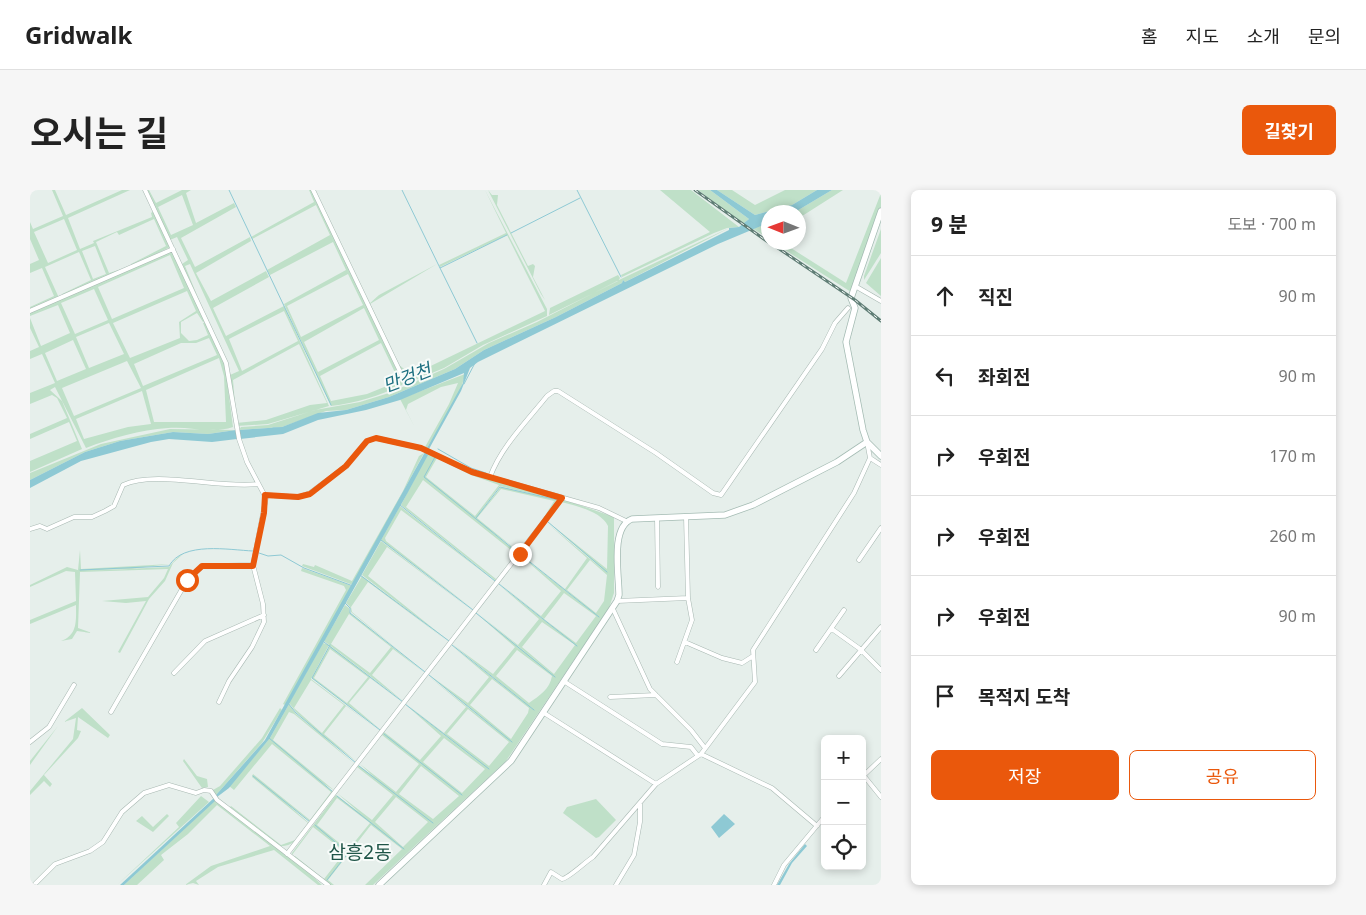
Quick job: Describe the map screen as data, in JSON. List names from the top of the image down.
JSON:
{
  "districts": ["삼흥2동"],
  "water": ["만겅천"],
  "north": "left",
  "page": {
    "header": "Gridwalk",
    "nav": [
      "홈",
      "지도",
      "소개",
      "문의"
    ],
    "title": "오시는 길",
    "buttons": [
      "길찾기",
      ["저장", "공유"]
    ],
    "heading": ["9 분", "도보 · 700 m"],
    "list": [
      ["직진", "90 m"],
      ["좌회전", "90 m"],
      ["우회전", "170 m"],
      ["우회전", "260 m"],
      ["우회전", "90 m"],
      "목적지 도착"
    ],
    "map_buttons": ["+", "−"]
  }
}
